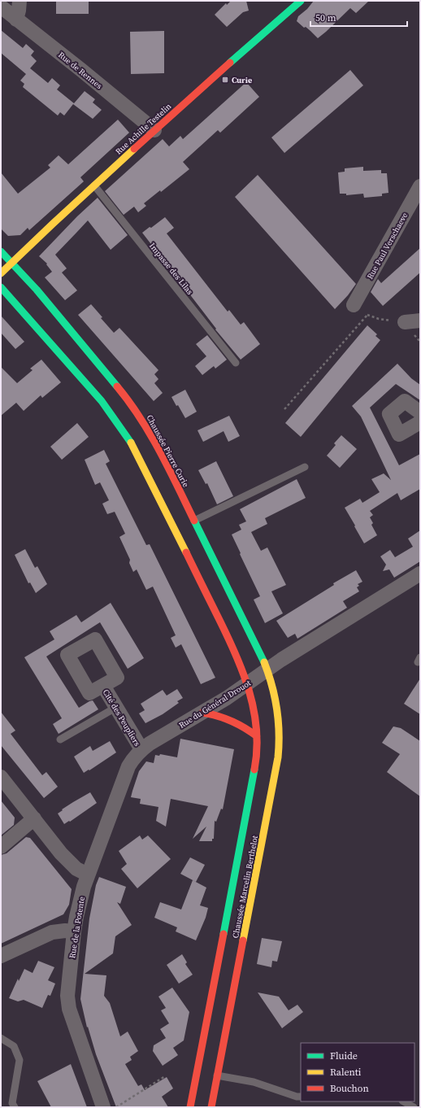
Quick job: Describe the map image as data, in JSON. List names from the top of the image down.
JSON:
{
  "streets": {
    "main road": ["Rue Achille Testelin", "Chaussée Pierre Curie", "Chaussée Marcelin Berthelot"],
    "street": [
      "Rue de Rennes",
      "Rue Paul Verschaeve",
      "Rue du Général Drouot",
      "Cité des Peupliers",
      "Rue de la Potente"
    ],
    "lane": ["Impasse des Lilas"]
  },
  "crossings": [
    ["Rue de Rennes", "Rue Achille Testelin"],
    ["Rue Achille Testelin", "Impasse des Lilas"],
    ["Rue Achille Testelin", "Chaussée Pierre Curie"],
    ["Chaussée Pierre Curie", "Rue du Général Drouot"],
    ["Chaussée Pierre Curie", "Chaussée Marcelin Berthelot"],
    ["Rue du Général Drouot", "Cité des Peupliers"],
    ["Rue du Général Drouot", "Chaussée Marcelin Berthelot"],
    ["Rue du Général Drouot", "Rue de la Potente"]
  ],
  "places": {
    "transit": ["Curie"]
  },
  "legend": ["Fluide", "Ralenti", "Bouchon"],
  "scale_bar": "50 m"
}
